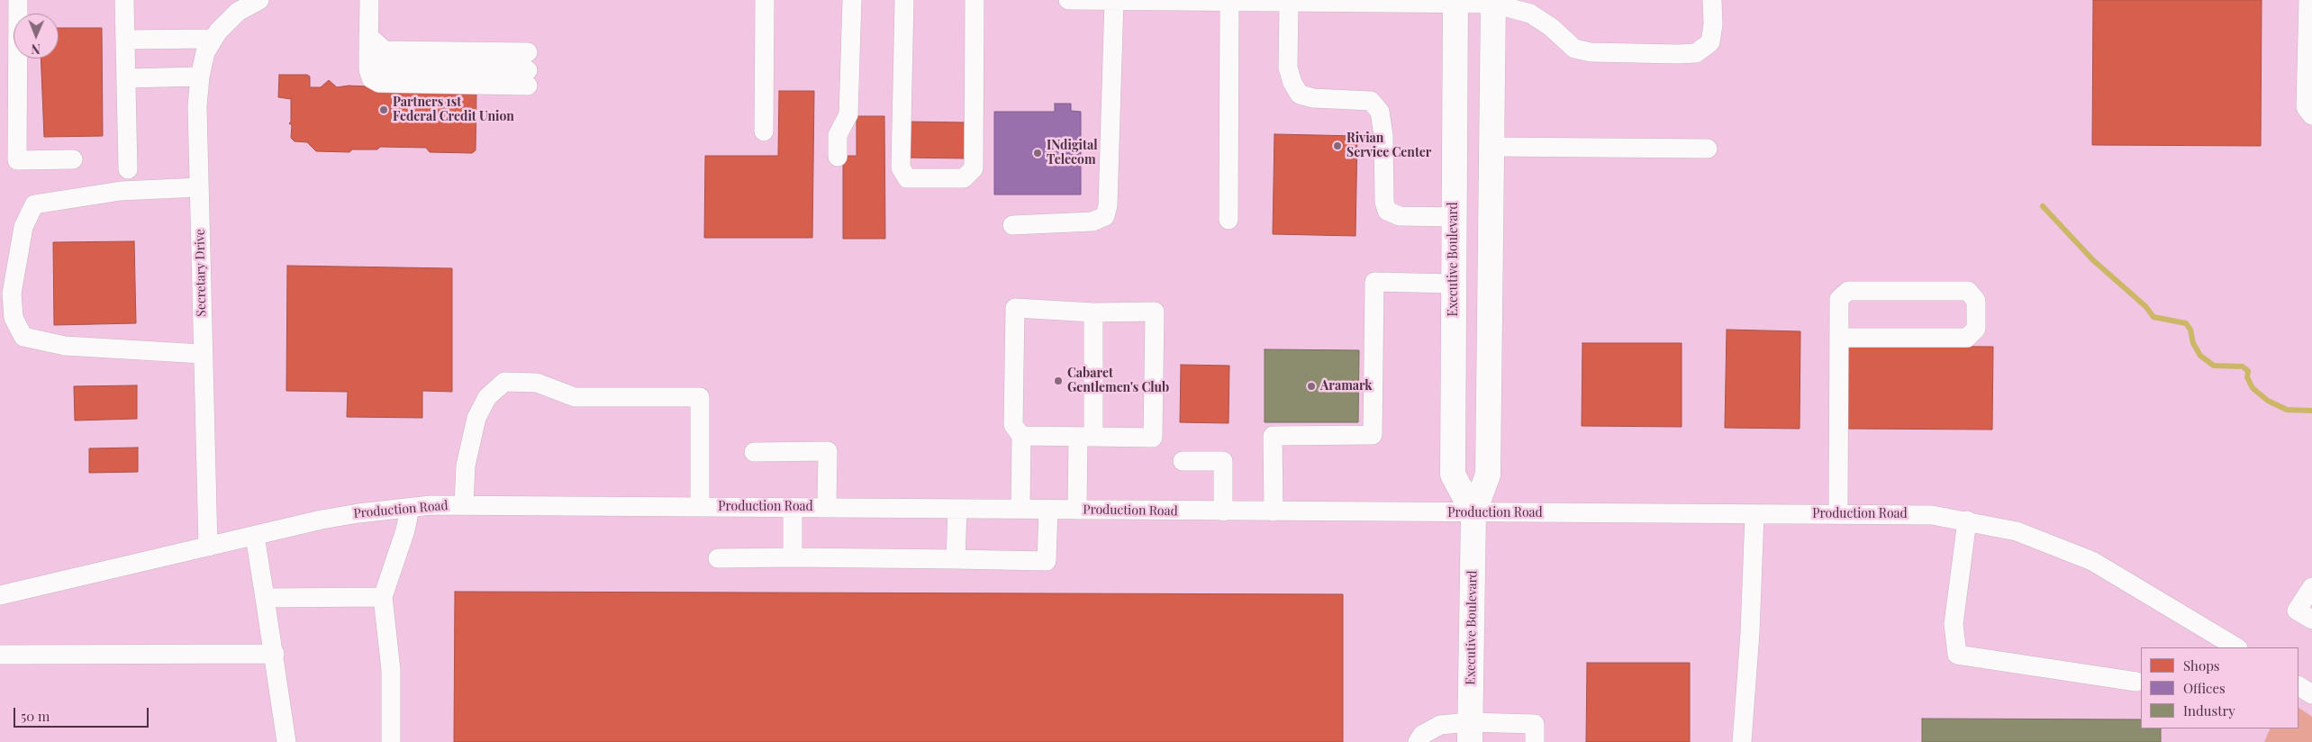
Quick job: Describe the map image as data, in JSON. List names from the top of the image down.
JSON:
{
  "streets": {
    "main road": ["Executive Boulevard"],
    "street": ["Secretary Drive", "Production Road"]
  },
  "crossings": [
    ["Executive Boulevard", "Production Road"],
    ["Secretary Drive", "Production Road"]
  ],
  "places": [
    "Partners 1st Federal Credit Union",
    "Rivian Service Center",
    "INdigital Telecom",
    "Cabaret Gentlemen's Club",
    "Aramark"
  ],
  "legend": ["Shops", "Offices", "Industry"],
  "scale_bar": "50 m",
  "north": "bottom"
}
